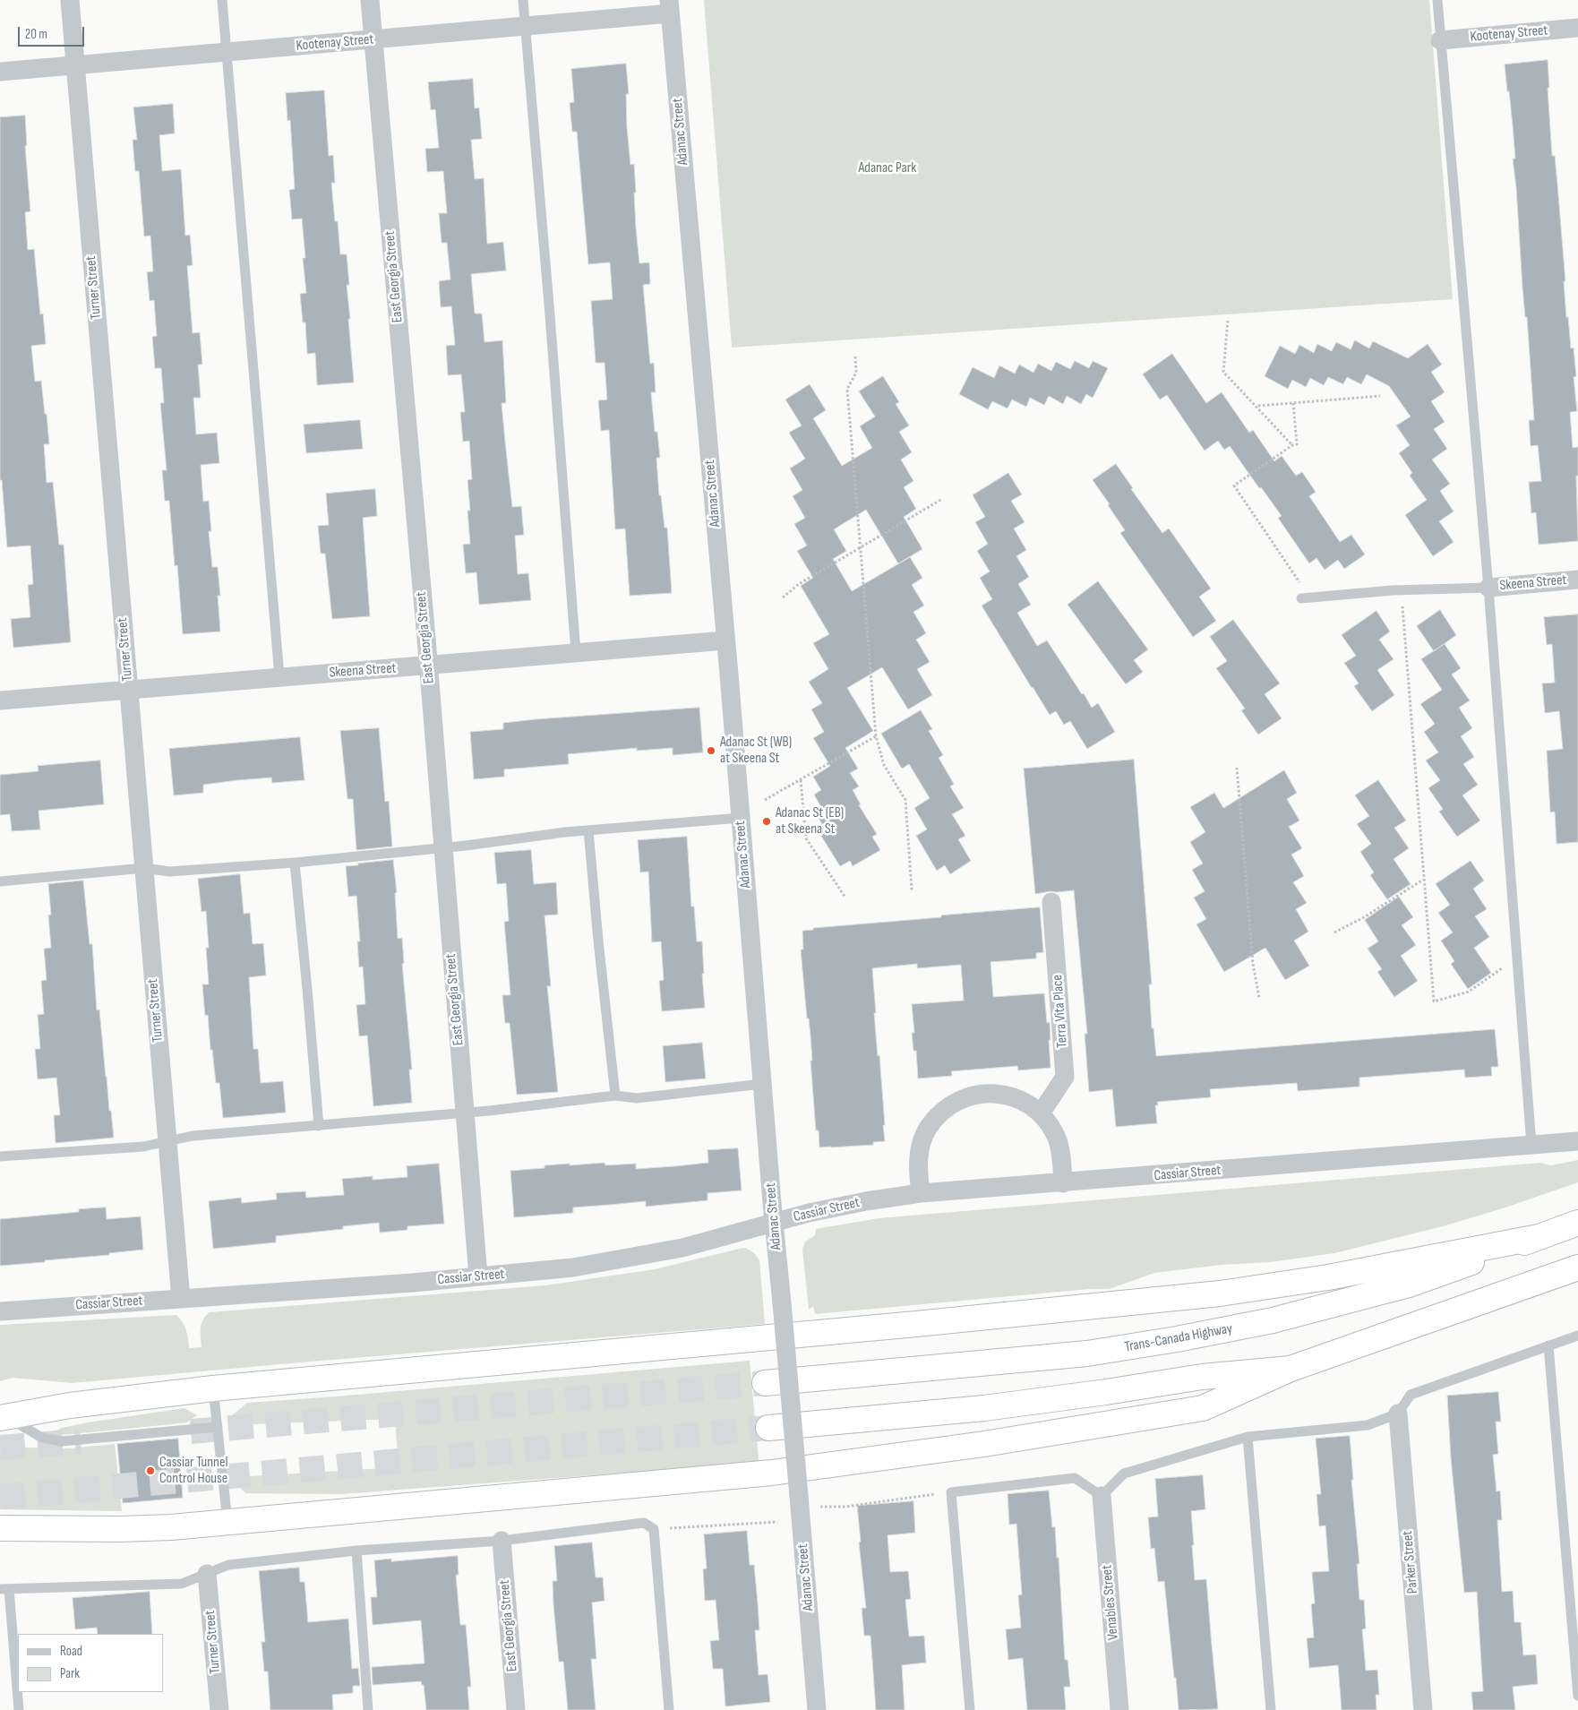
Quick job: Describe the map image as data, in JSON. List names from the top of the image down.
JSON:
{
  "streets": {
    "highway": ["Trans-Canada Highway"],
    "street": [
      "Kootenay Street",
      "Adanac Street",
      "East Georgia Street",
      "Turner Street",
      "Skeena Street",
      "Terra Vita Place",
      "Cassiar Street",
      "Parker Street",
      "Venables Street"
    ]
  },
  "crossings": [
    ["Kootenay Street", "Adanac Street"],
    ["Kootenay Street", "East Georgia Street"],
    ["Kootenay Street", "Turner Street"],
    ["Adanac Street", "Skeena Street"],
    ["Adanac Street", "Cassiar Street"],
    ["East Georgia Street", "Skeena Street"],
    ["East Georgia Street", "Cassiar Street"],
    ["Turner Street", "Skeena Street"],
    ["Turner Street", "Cassiar Street"]
  ],
  "parks": ["Adanac Park"],
  "places": ["Adanac St (WB) at Skeena St", "Adanac St (EB) at Skeena St", "Cassiar Tunnel Control House"],
  "legend": ["Road", "Park"],
  "scale_bar": "20 m"
}
